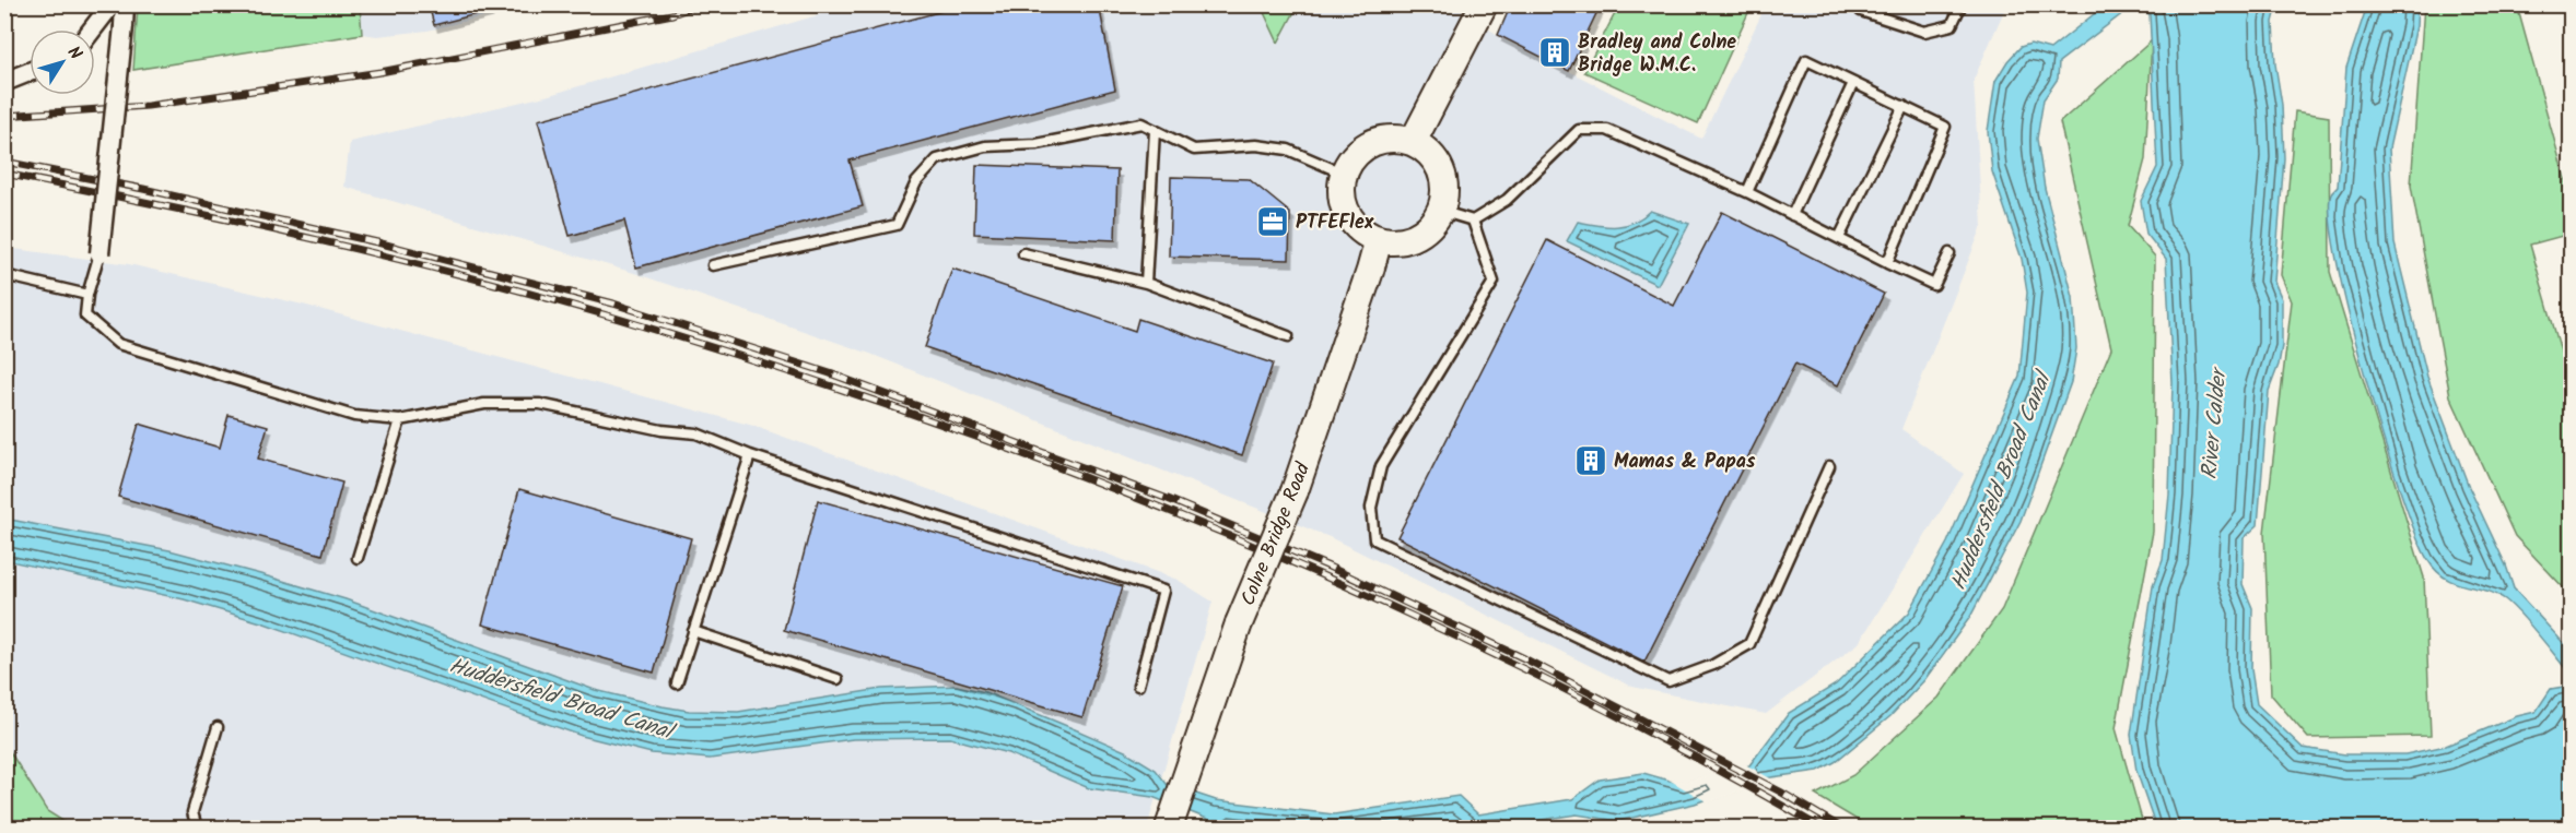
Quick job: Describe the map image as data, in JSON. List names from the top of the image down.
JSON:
{
  "streets": {
    "main road": ["Colne Bridge Road"]
  },
  "water": ["River Calder", "Huddersfield Broad Canal"],
  "places": {
    "building": ["Bradley and Colne Bridge W.M.C.", "Mamas & Papas"],
    "office": ["PTFEFlex"]
  },
  "north": "top right"
}
